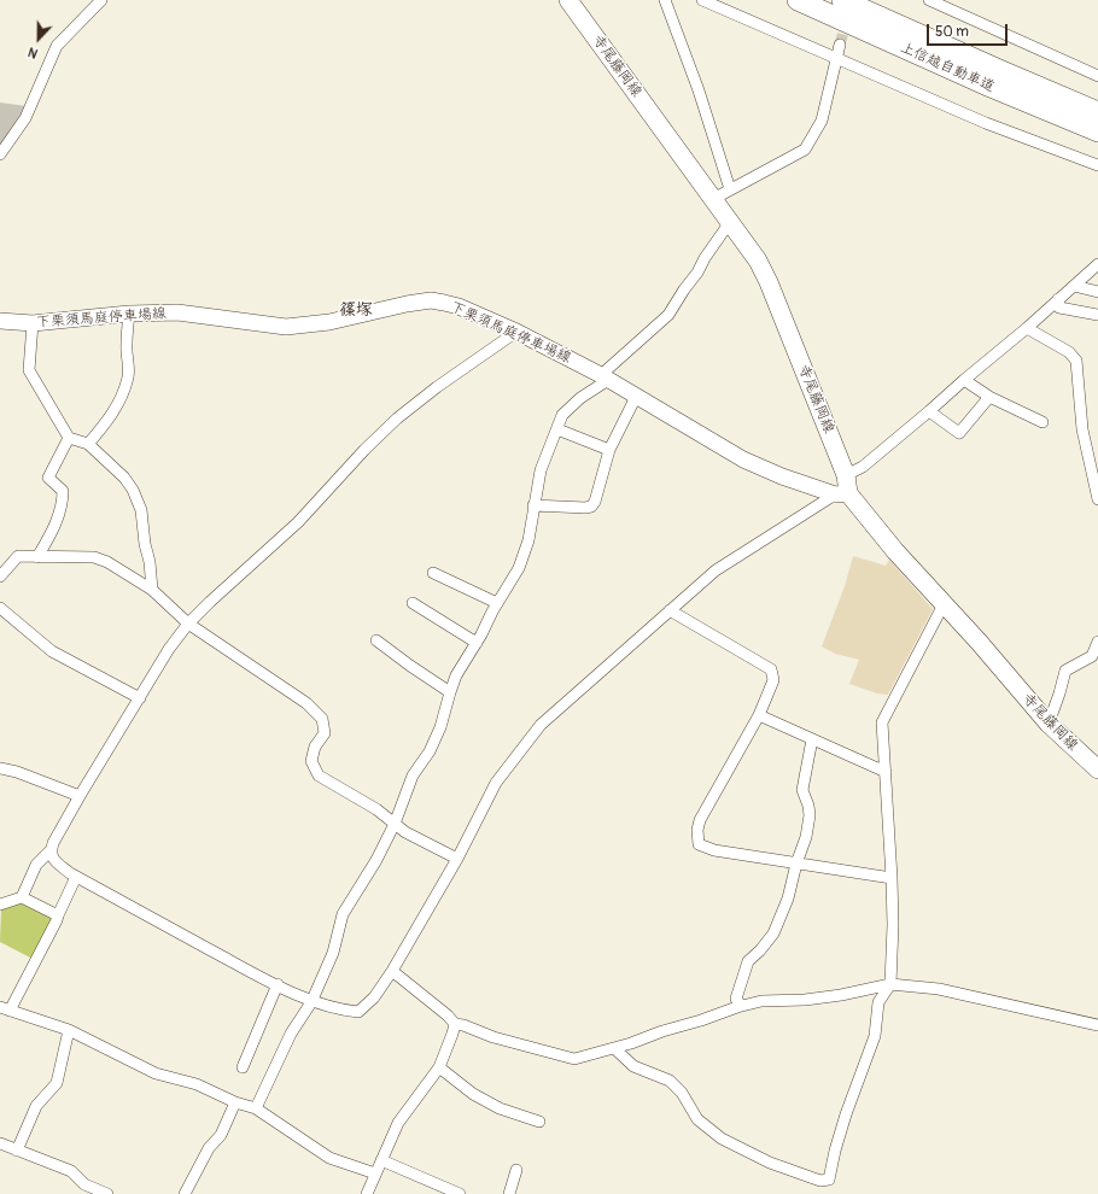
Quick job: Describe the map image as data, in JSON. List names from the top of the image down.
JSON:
{
  "streets": {
    "highway": ["上信越自動車道"],
    "main road": ["寺尾藤岡線", "下栗須馬庭停車場線"]
  },
  "crossings": [
    ["寺尾藤岡線", "下栗須馬庭停車場線"]
  ],
  "districts": ["篠塚"],
  "scale_bar": "50 m",
  "north": "bottom"
}
